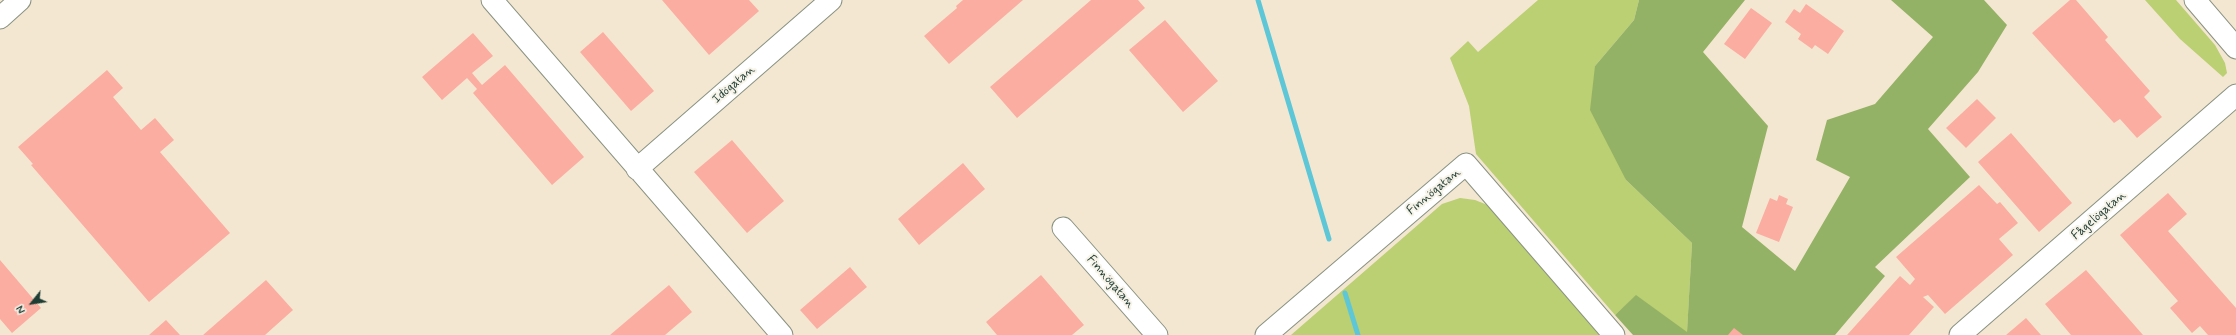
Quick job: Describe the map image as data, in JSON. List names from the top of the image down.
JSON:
{
  "streets": {
    "street": ["Idögatan", "Finnögatan", "Fågelögatan"]
  },
  "north": "bottom left"
}
